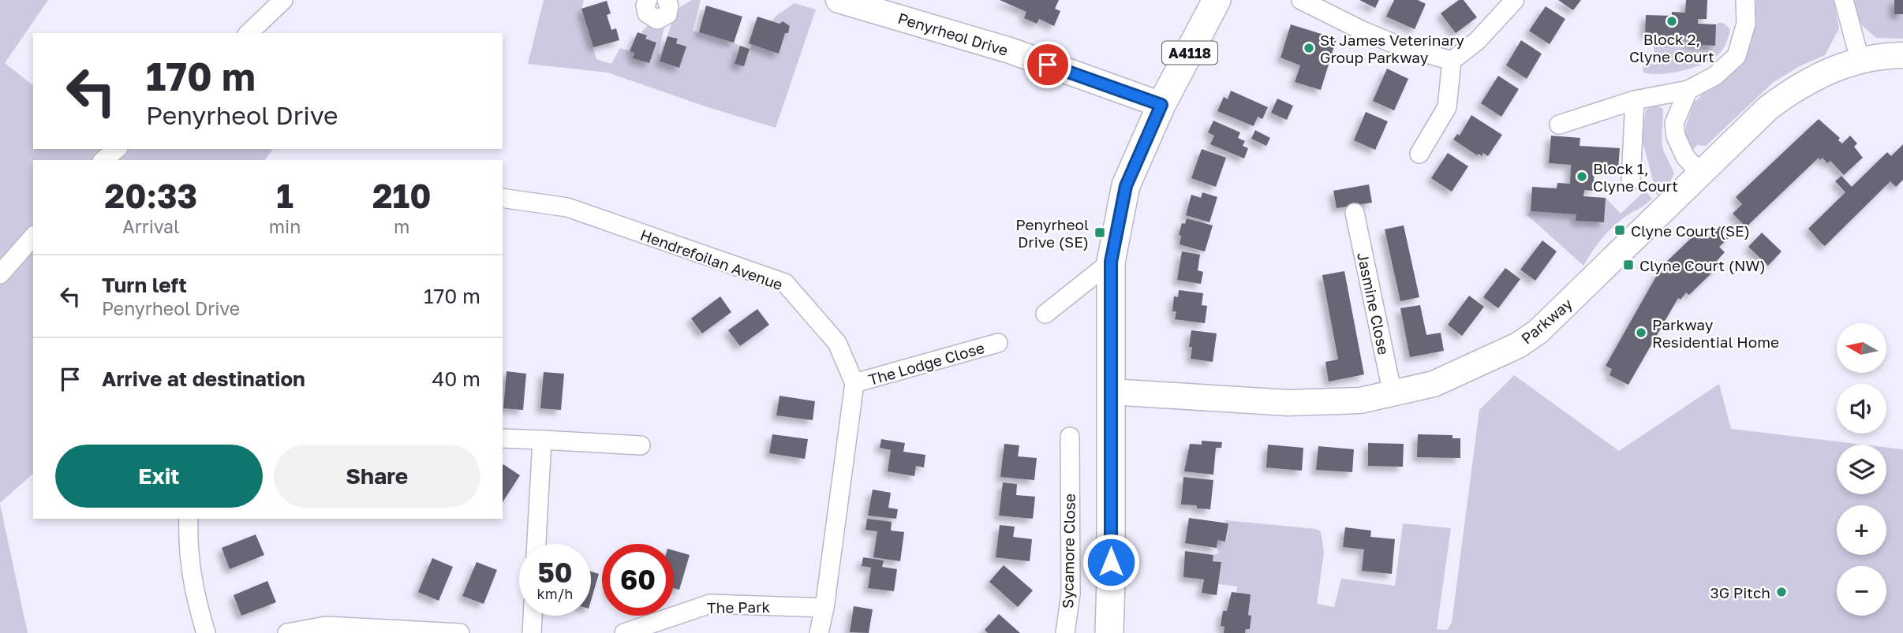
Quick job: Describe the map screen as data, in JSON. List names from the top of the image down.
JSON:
{
  "streets": {
    "main road": ["A4118"],
    "street": [
      "Penyrheol Drive",
      "Hendrefoilan Avenue",
      "Jasmine Close",
      "Parkway",
      "The Lodge Close",
      "Sycamore Close",
      "The Park"
    ]
  },
  "crossings": [
    ["Penyrheol Drive", "A4118"],
    ["A4118", "Parkway"],
    ["Hendrefoilan Avenue", "The Lodge Close"],
    ["Jasmine Close", "Parkway"]
  ],
  "places": {
    "other": [
      "Block 2, Clyne Court",
      "St James Veterinary Group Parkway",
      "Block 1, Clyne Court",
      "Parkway Residential Home",
      "3G Pitch"
    ],
    "transit": ["Clyne Court (SE)", "Penyrheol Drive (SE)", "Clyne Court (NW)"]
  },
  "north": "left",
  "page": {
    "turn": ["170 m", "Penyrheol Drive"],
    "eta": [
      "20:33",
      "Arrival",
      "1",
      "min",
      "210",
      "m"
    ],
    "list": [
      {
        "name": "Turn left",
        "note": "Penyrheol Drive",
        "value": "170 m"
      },
      {
        "name": "Arrive at destination",
        "value": "40 m"
      }
    ],
    "map_buttons": ["+", "−"],
    "buttons": ["Exit", "Share"],
    "speed": "50 km/h",
    "limit": "60"
  }
}
